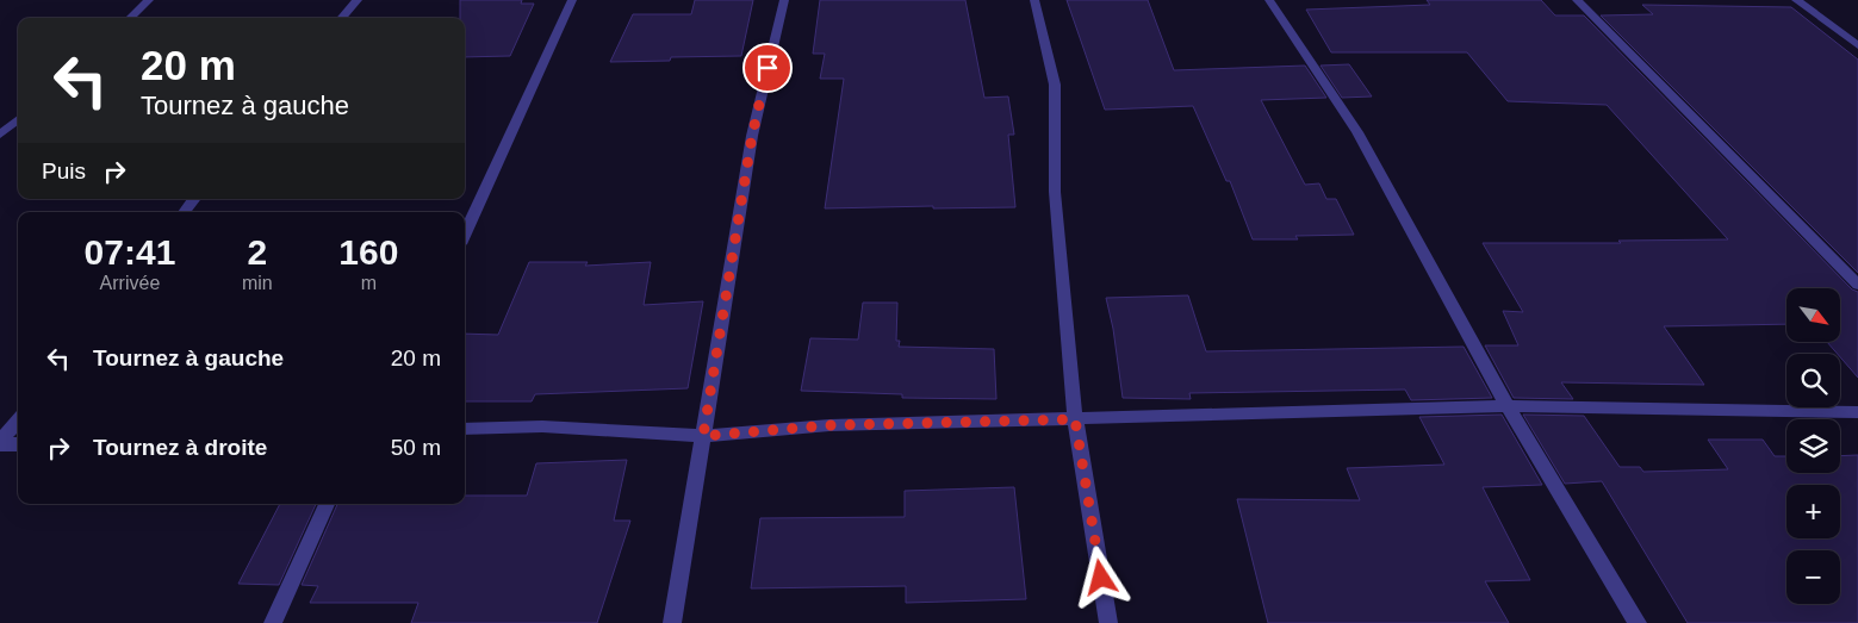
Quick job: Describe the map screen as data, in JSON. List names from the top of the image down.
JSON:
{
  "north": "bottom right",
  "page": {
    "turn": ["20 m", "Tournez à gauche"],
    "then": "Puis",
    "eta": [
      "07:41",
      "Arrivée",
      "2",
      "min",
      "160",
      "m"
    ],
    "map_buttons": ["+", "−"],
    "list": [
      {
        "name": "Tournez à gauche",
        "value": "20 m"
      },
      {
        "name": "Tournez à droite",
        "value": "50 m"
      }
    ]
  }
}
